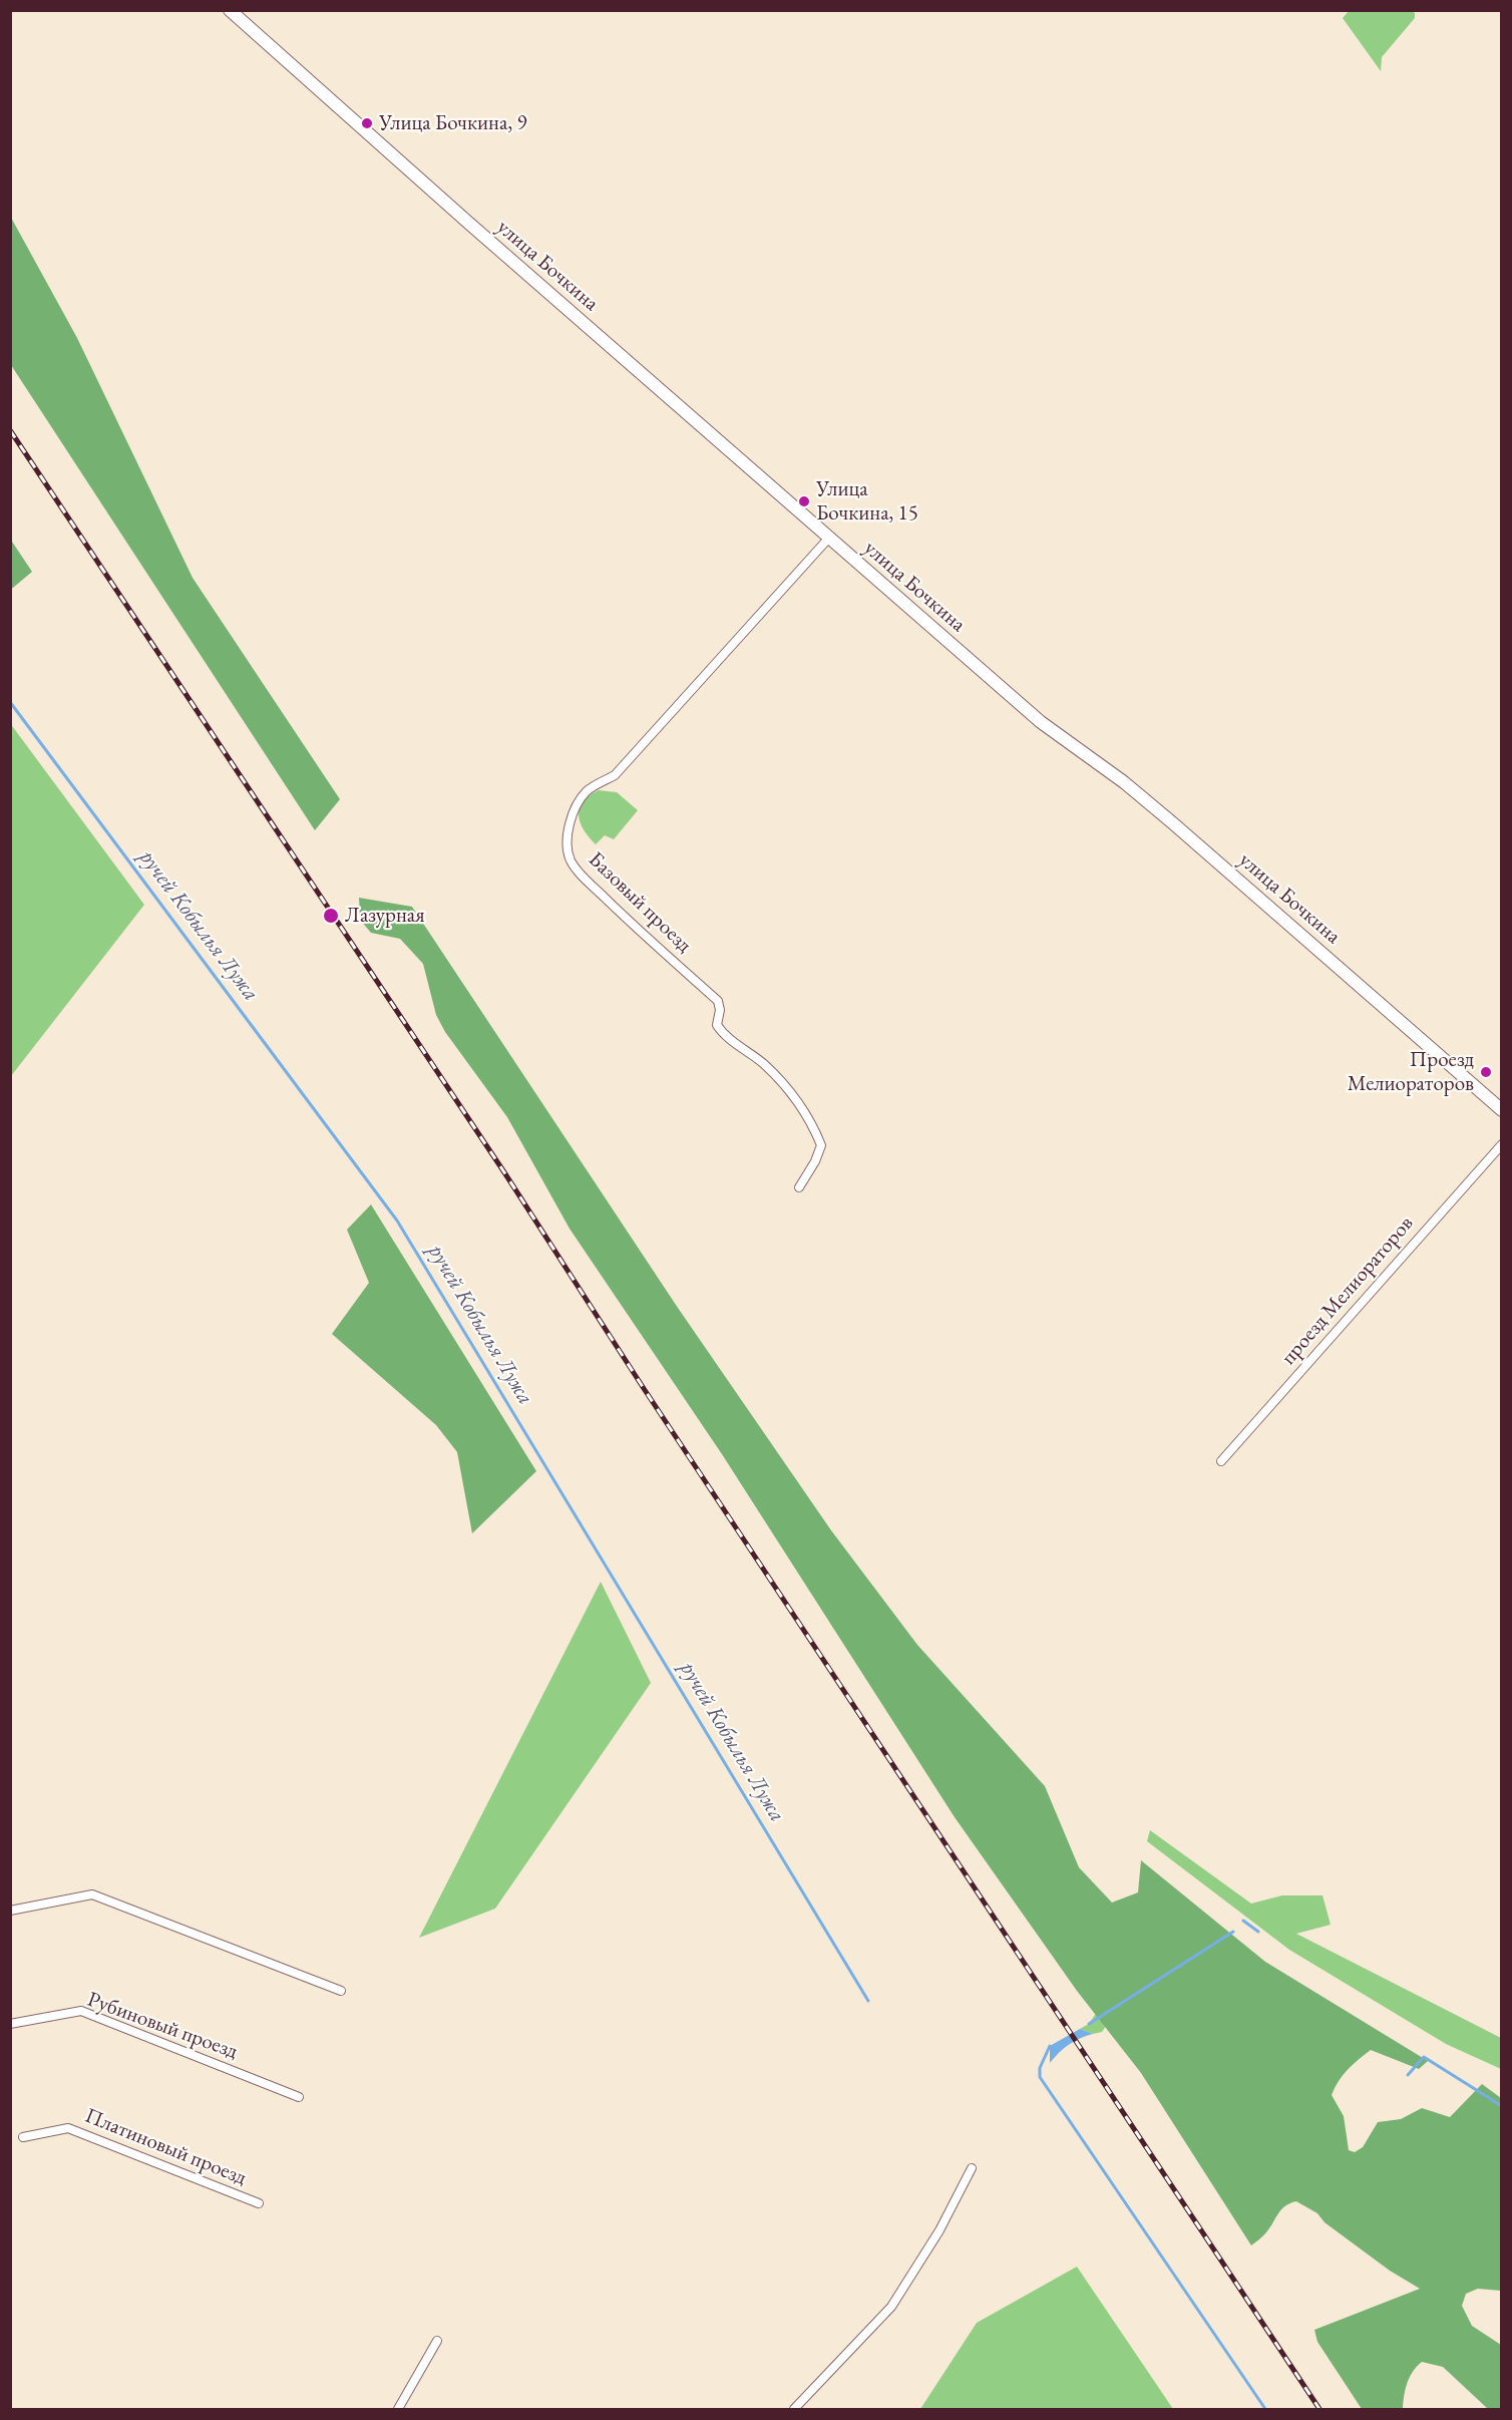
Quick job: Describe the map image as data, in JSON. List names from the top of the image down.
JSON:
{
  "streets": {
    "street": [
      "улица Бочкина",
      "Базовый проезд",
      "проезд Мелиораторов",
      "Рубиновый проезд",
      "Платиновый проезд"
    ]
  },
  "crossings": [
    ["улица Бочкина", "Базовый проезд"]
  ],
  "water": ["ручей Кобылья Лужа"],
  "places": [
    "Улица Бочкина, 9",
    "Улица Бочкина, 15",
    "Лазурная",
    "Проезд Мелиораторов"
  ]
}
